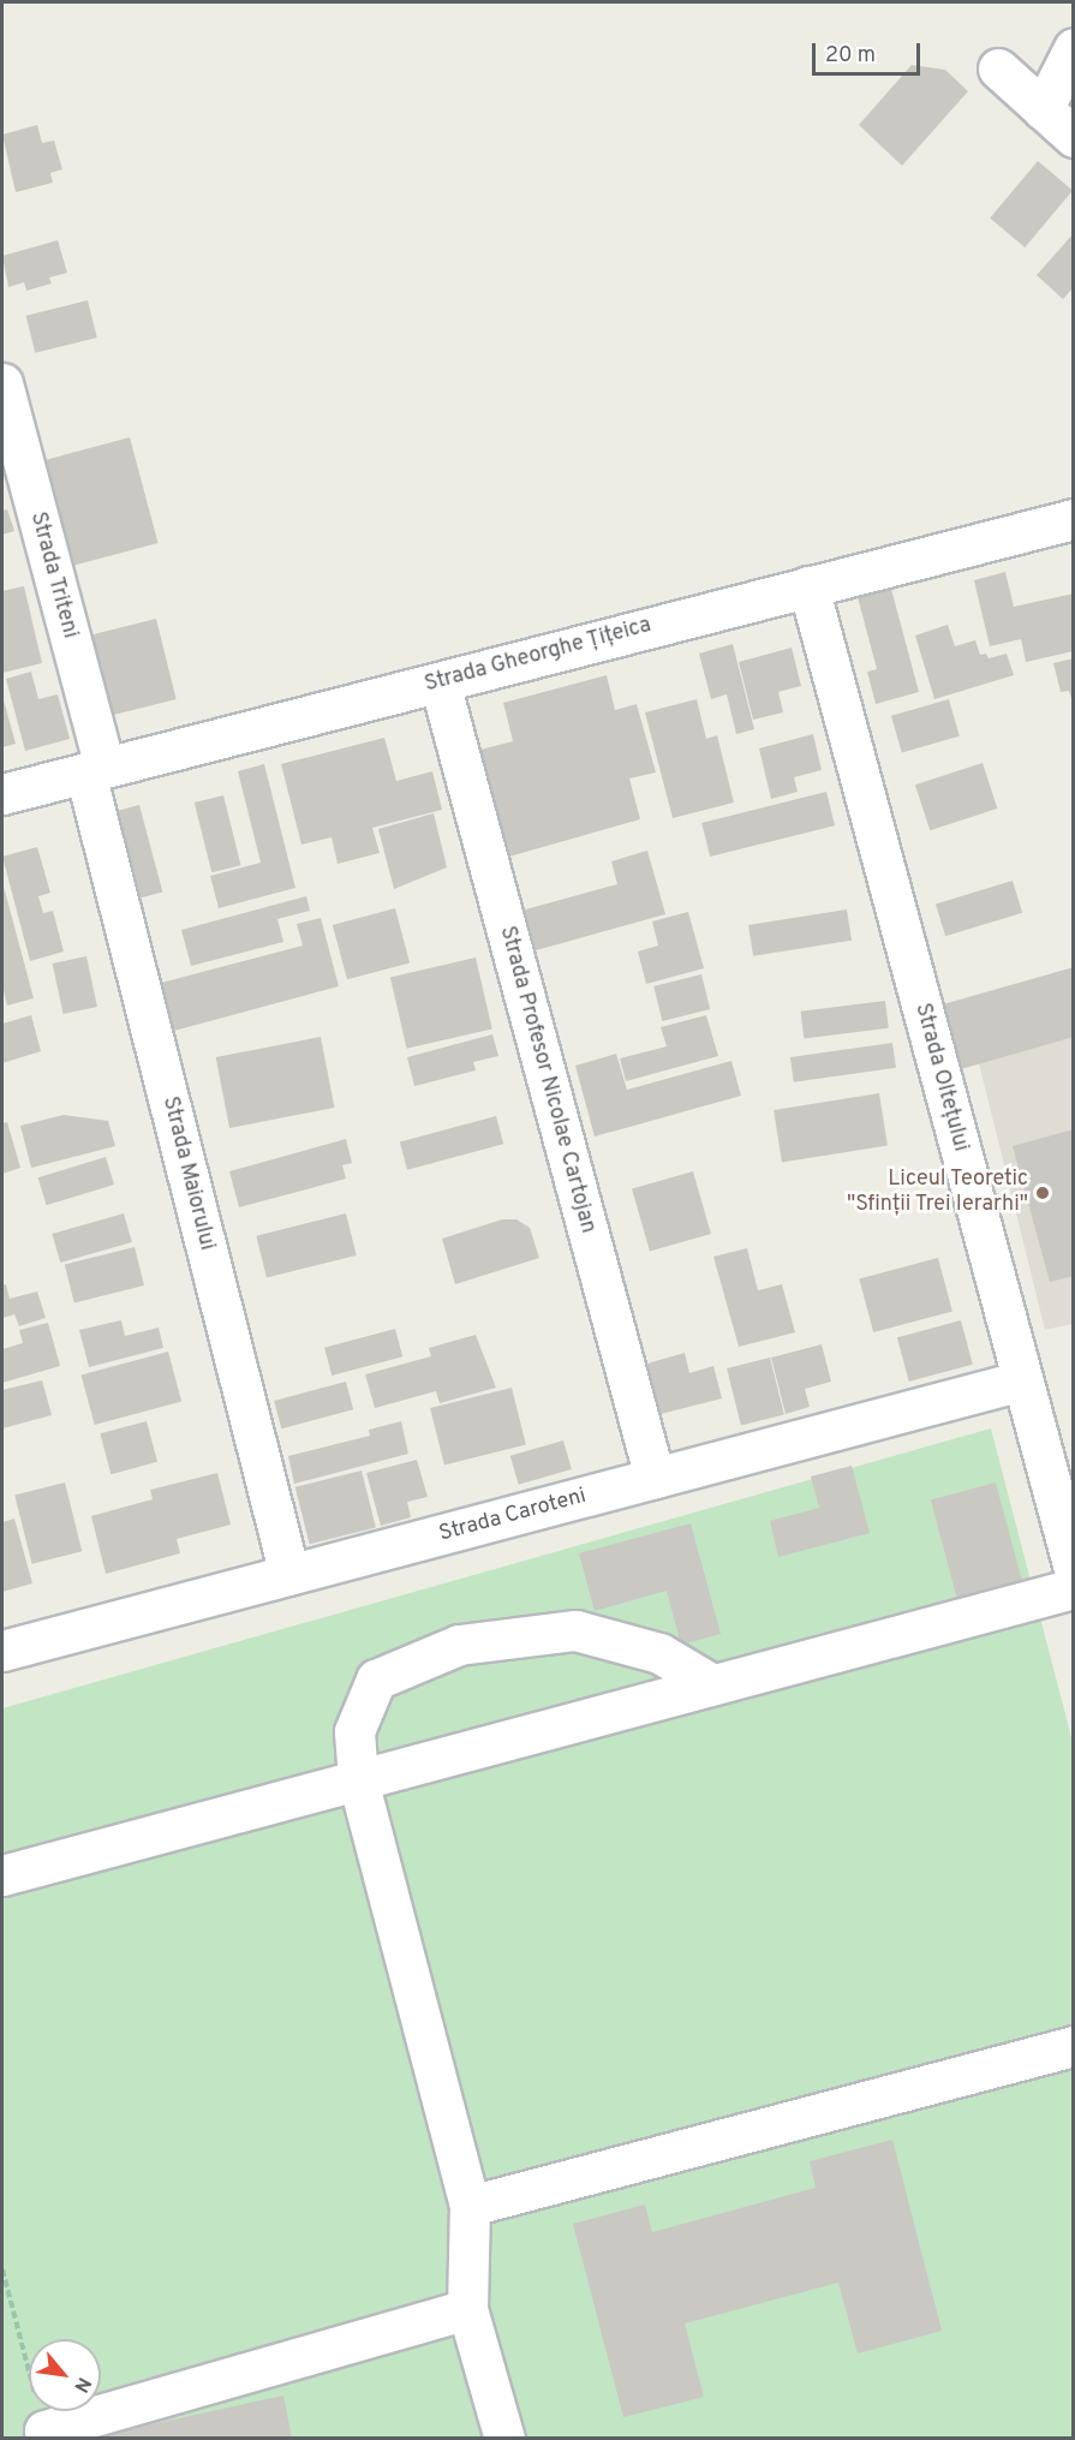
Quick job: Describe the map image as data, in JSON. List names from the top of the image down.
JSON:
{
  "streets": {
    "street": [
      "Strada Triteni",
      "Strada Gheorghe Țițeica",
      "Strada Oltețului",
      "Strada Profesor Nicolae Cartojan",
      "Strada Maiorului",
      "Strada Caroteni"
    ]
  },
  "crossings": [
    ["Strada Triteni", "Strada Gheorghe Țițeica"],
    ["Strada Triteni", "Strada Maiorului"],
    ["Strada Gheorghe Țițeica", "Strada Oltețului"],
    ["Strada Gheorghe Țițeica", "Strada Profesor Nicolae Cartojan"],
    ["Strada Gheorghe Țițeica", "Strada Maiorului"],
    ["Strada Oltețului", "Strada Caroteni"],
    ["Strada Profesor Nicolae Cartojan", "Strada Caroteni"],
    ["Strada Maiorului", "Strada Caroteni"]
  ],
  "places": ["Liceul Teoretic \"Sfinții Trei Ierarhi\""],
  "scale_bar": "20 m",
  "north": "bottom right"
}
